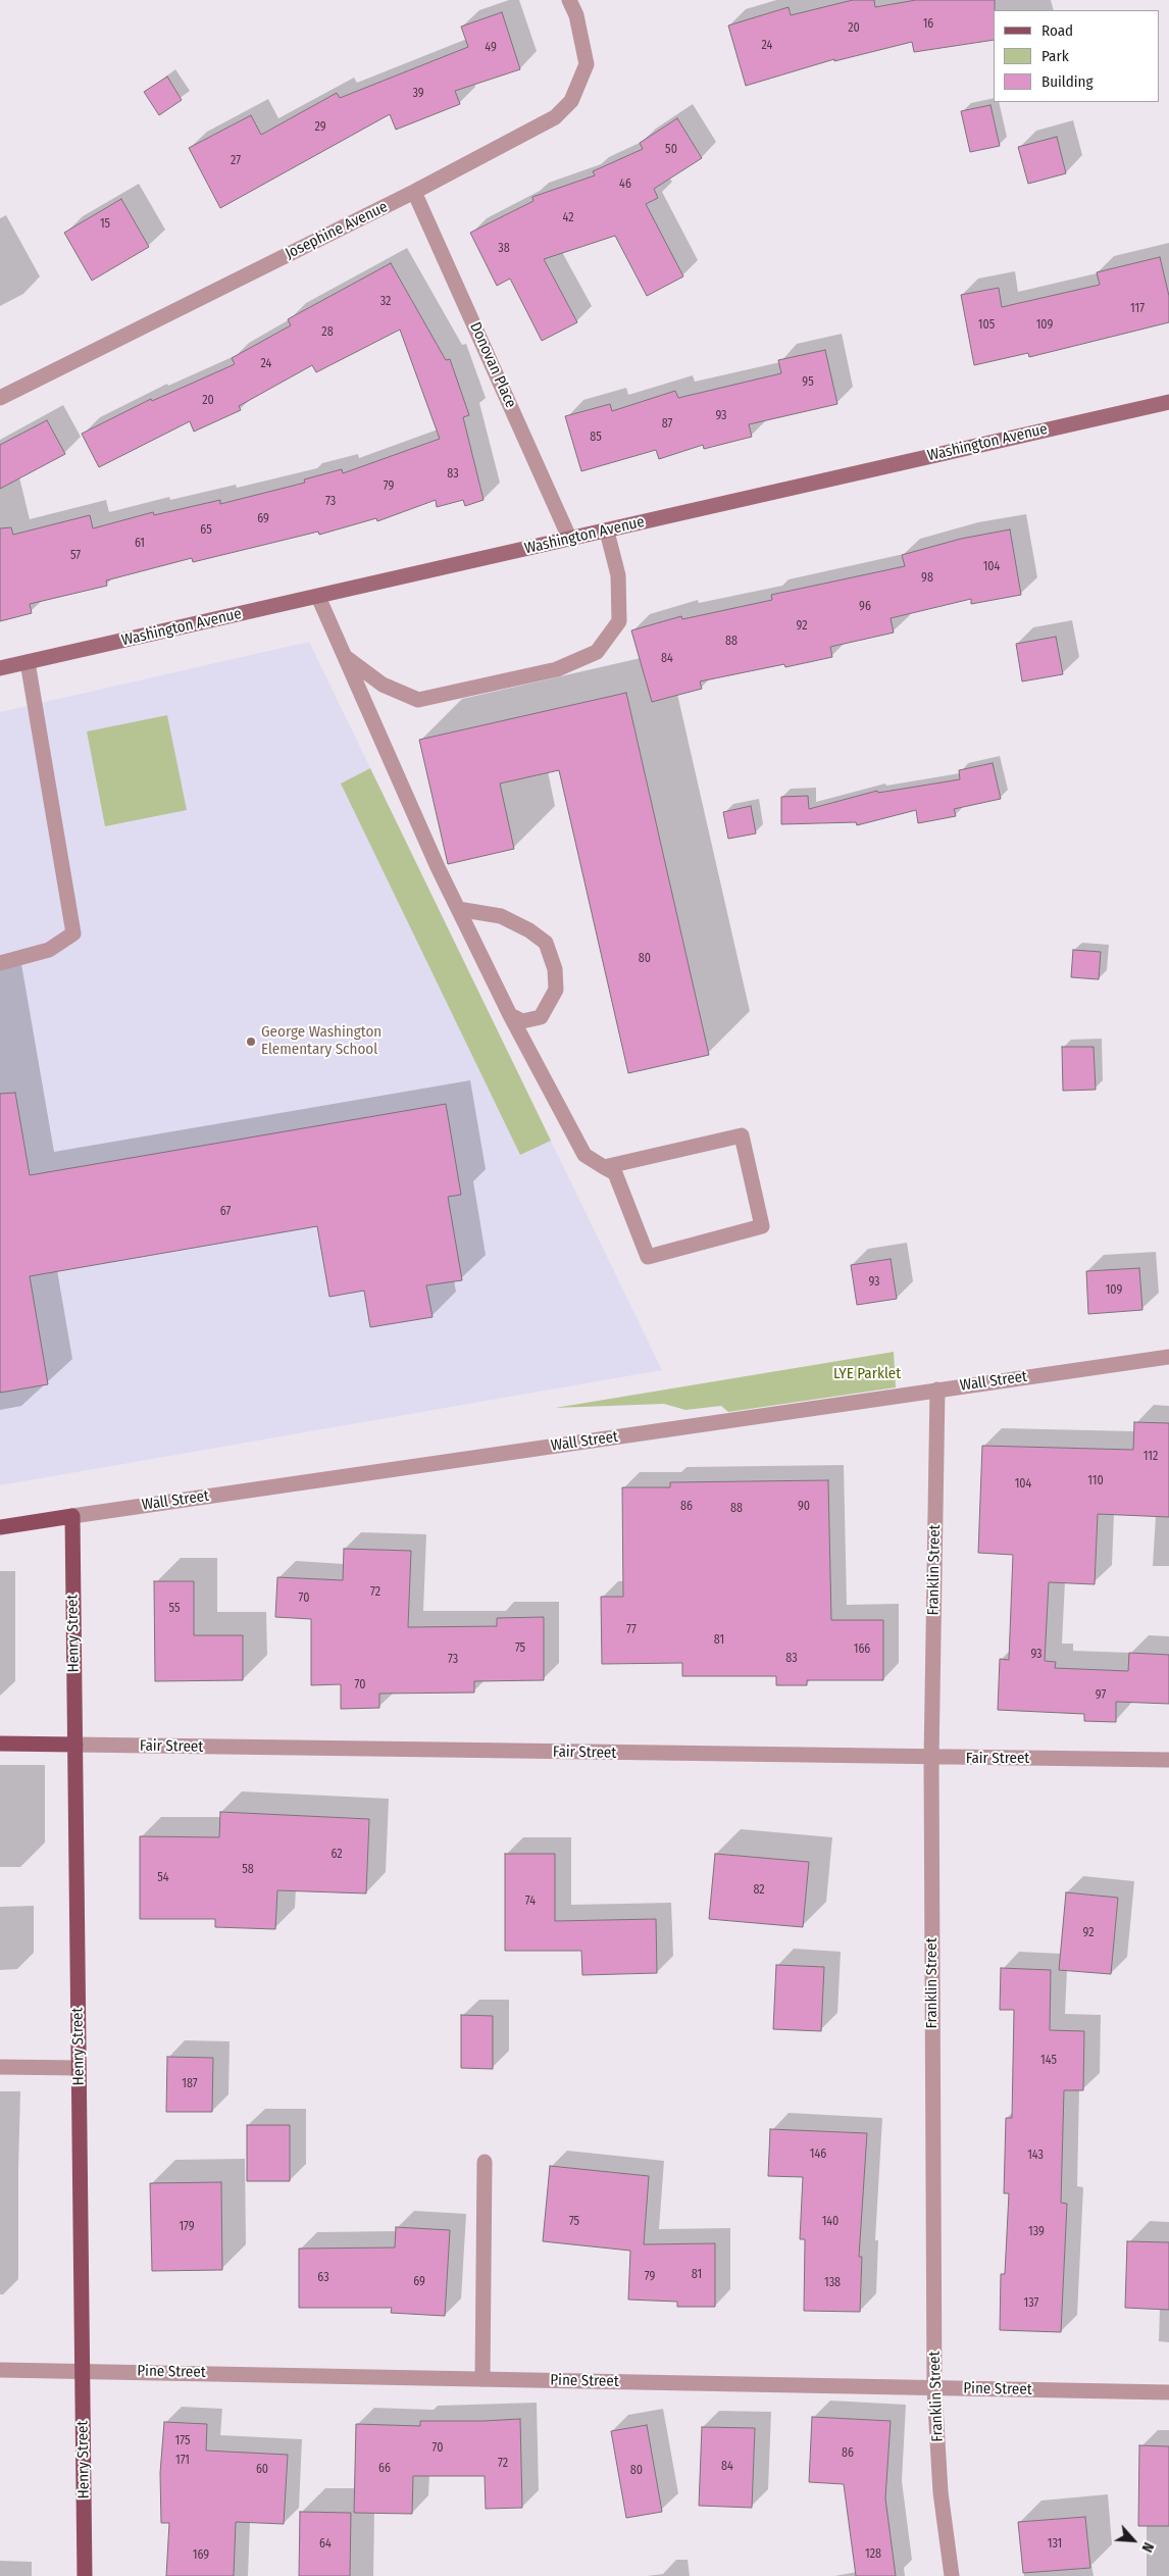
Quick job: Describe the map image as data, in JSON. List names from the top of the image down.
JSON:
{
  "streets": {
    "main road": [
      "Washington Avenue",
      "Wall Street",
      "Henry Street",
      "Fair Street"
    ],
    "street": [
      "Josephine Avenue",
      "Donovan Place",
      "Franklin Street",
      "Pine Street"
    ]
  },
  "crossings": [
    ["Josephine Avenue", "Donovan Place"],
    ["Donovan Place", "Washington Avenue"],
    ["Wall Street", "Franklin Street"],
    ["Wall Street", "Henry Street"],
    ["Franklin Street", "Fair Street"],
    ["Franklin Street", "Pine Street"],
    ["Henry Street", "Fair Street"],
    ["Henry Street", "Pine Street"]
  ],
  "parks": ["LYE Parklet"],
  "places": ["George Washington Elementary School"],
  "house_numbers": [
    "16",
    "20",
    "24",
    "49",
    "39",
    "29",
    "50",
    "27",
    "46",
    "42",
    "15",
    "38",
    "32",
    "117",
    "105",
    "109",
    "28",
    "24",
    "95",
    "20",
    "93",
    "87",
    "85",
    "83",
    "79",
    "73",
    "69",
    "65",
    "61",
    "57",
    "104",
    "98",
    "96",
    "92",
    "88",
    "84",
    "80",
    "67",
    "93",
    "109",
    "112",
    "110",
    "104",
    "86",
    "90",
    "88",
    "72",
    "70",
    "55",
    "77",
    "81",
    "75",
    "166",
    "93",
    "83",
    "73",
    "70",
    "97",
    "62",
    "58",
    "54",
    "82",
    "74",
    "92",
    "145",
    "187",
    "146",
    "143",
    "75",
    "140",
    "179",
    "139",
    "81",
    "79",
    "63",
    "69",
    "138",
    "137",
    "175",
    "70",
    "86",
    "171",
    "72",
    "84",
    "66",
    "60",
    "80",
    "64",
    "131",
    "128",
    "169"
  ],
  "legend": ["Road", "Park", "Building"],
  "north": "bottom right"
}
